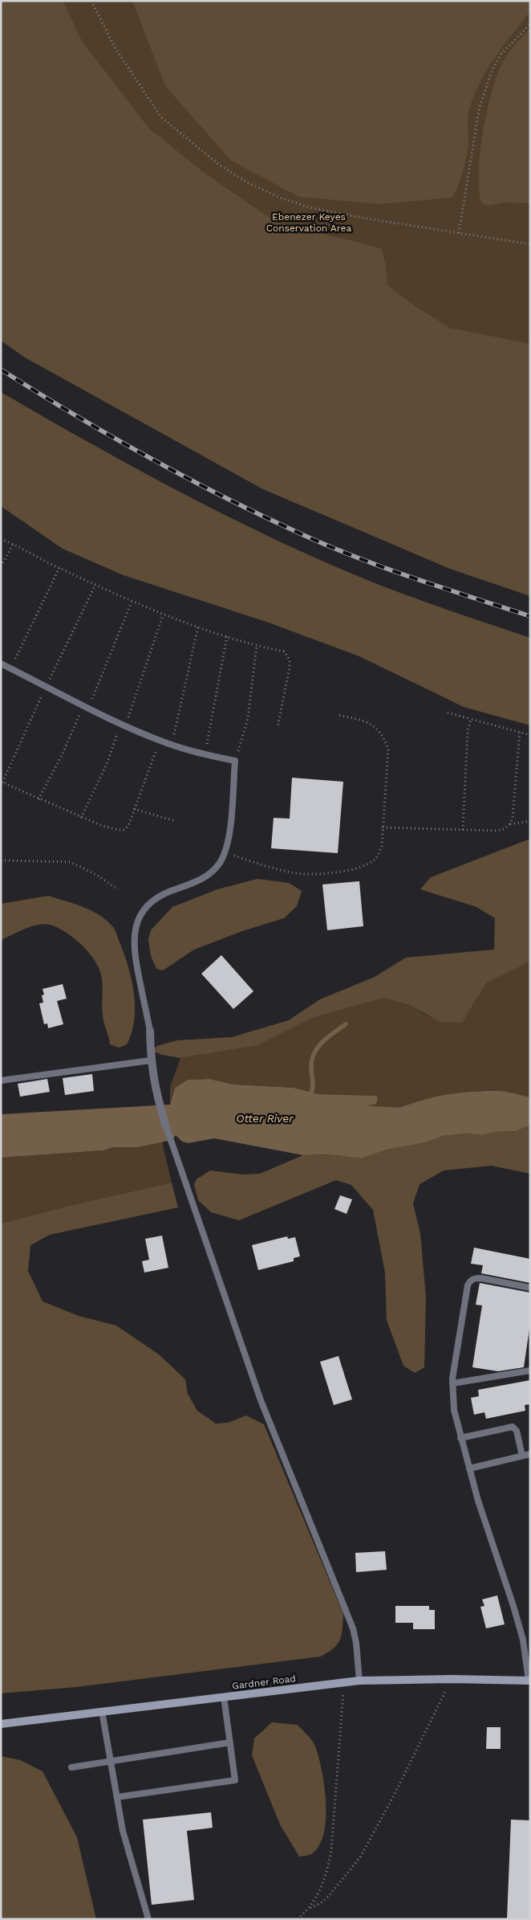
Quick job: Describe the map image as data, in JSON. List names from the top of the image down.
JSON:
{
  "streets": {
    "main road": ["Gardner Road"]
  },
  "water": ["Otter River"],
  "parks": ["Ebenezer Keyes Conservation Area"]
}
